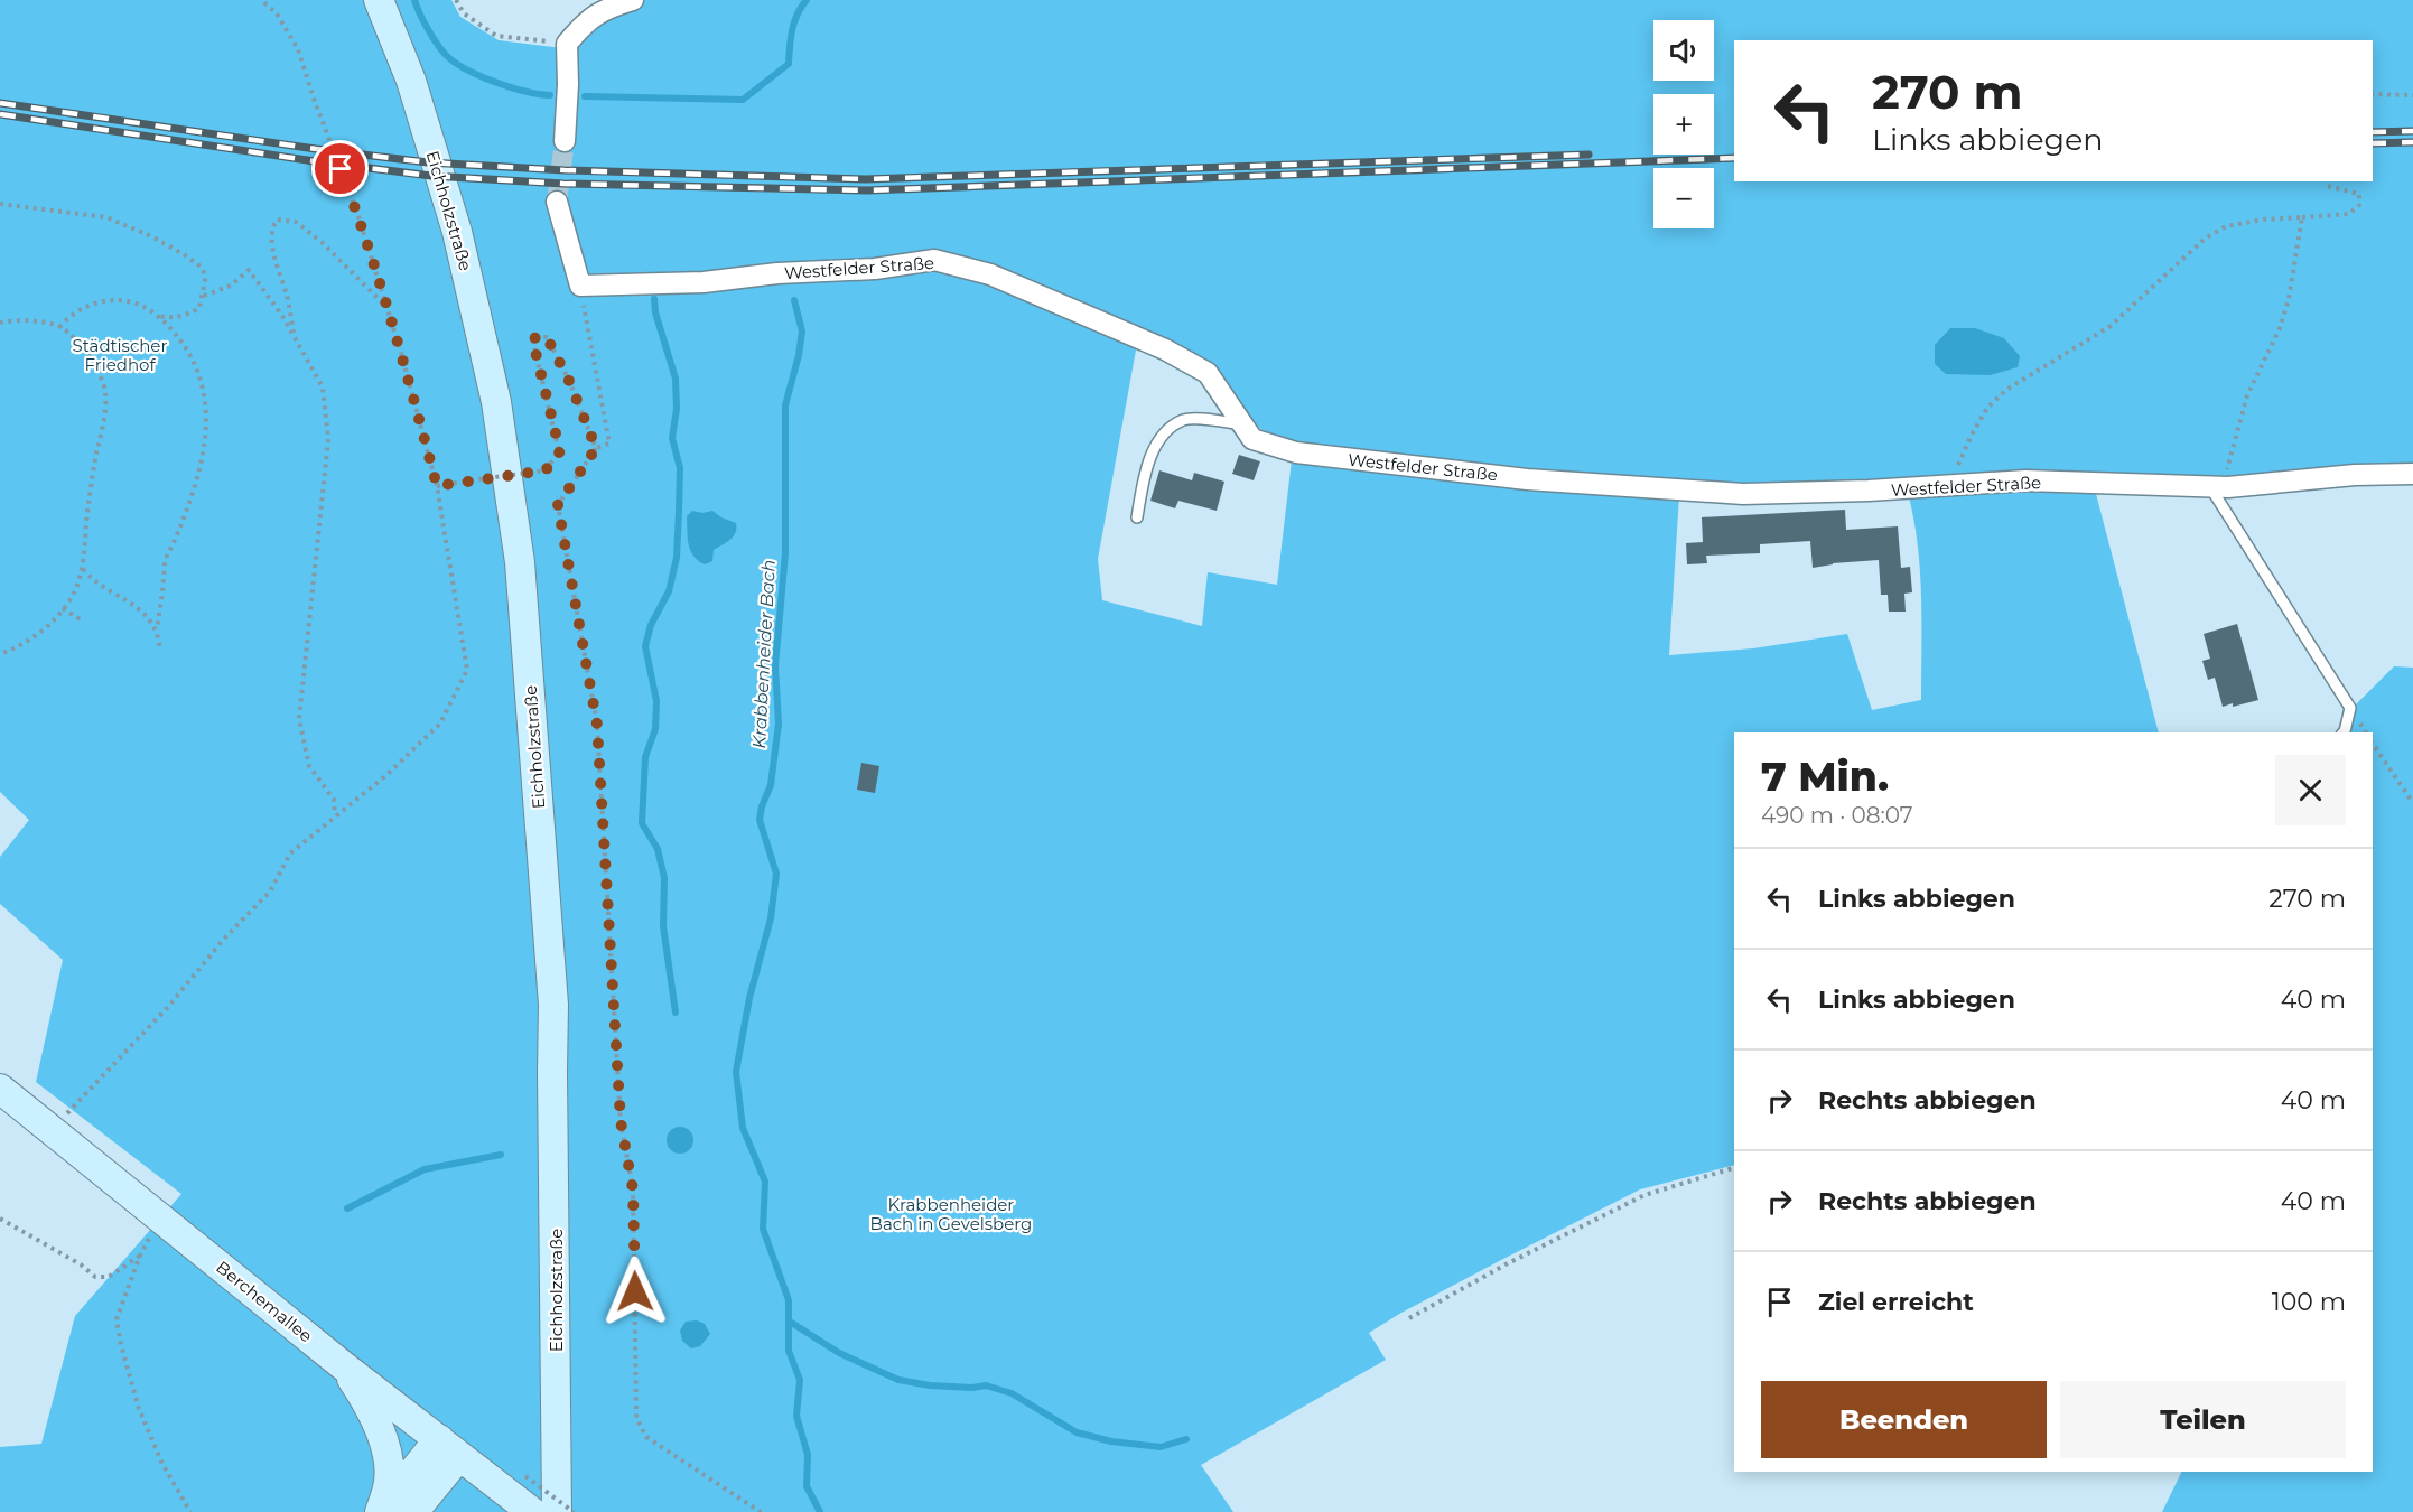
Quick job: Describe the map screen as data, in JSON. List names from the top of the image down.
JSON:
{
  "streets": {
    "main road": ["Eichholzstraße", "Berchemallee"],
    "street": ["Westfelder Straße"]
  },
  "water": ["Krabbenheider Bach"],
  "parks": ["Städtischer Friedhof", "Krabbenheider Bach in Gevelsberg"],
  "page": {
    "map_buttons": ["+", "−"],
    "turn": ["270 m", "Links abbiegen"],
    "heading": ["7 Min.", "490 m · 08:07"],
    "list": [
      {
        "name": "Links abbiegen",
        "value": "270 m"
      },
      {
        "name": "Links abbiegen",
        "value": "40 m"
      },
      {
        "name": "Rechts abbiegen",
        "value": "40 m"
      },
      {
        "name": "Rechts abbiegen",
        "value": "40 m"
      },
      {
        "name": "Ziel erreicht",
        "value": "100 m"
      }
    ],
    "buttons": ["Beenden", "Teilen"]
  }
}
